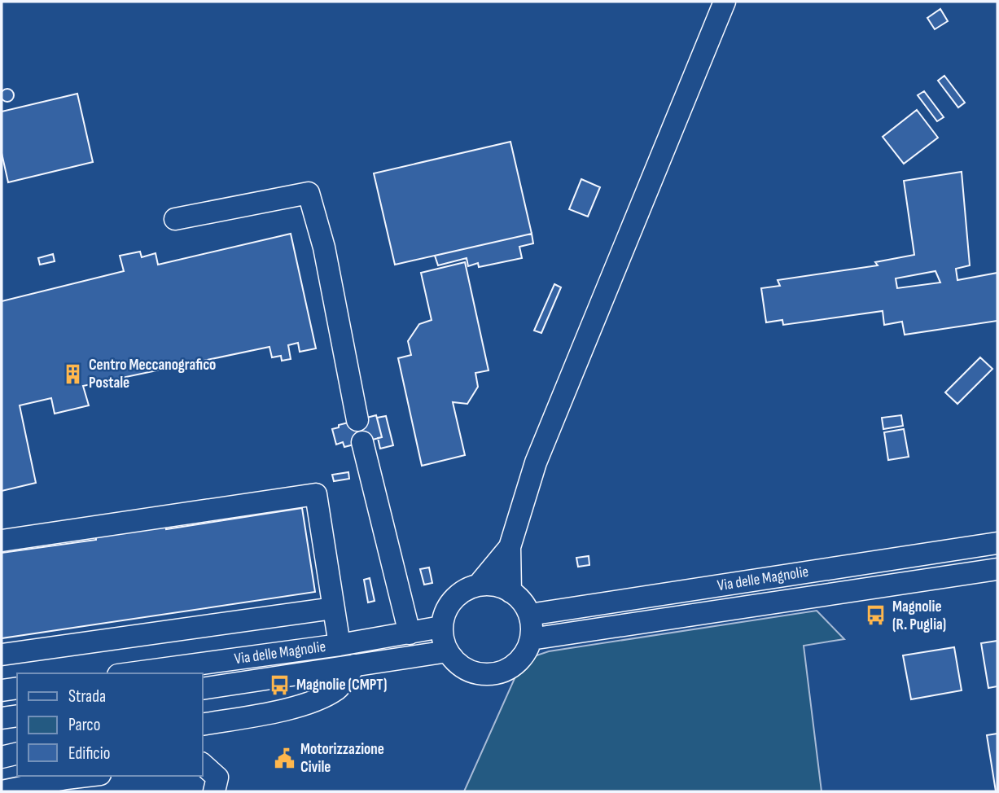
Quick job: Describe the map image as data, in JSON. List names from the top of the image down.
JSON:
{
  "streets": {
    "street": ["Via delle Magnolie"]
  },
  "places": {
    "building": ["Centro Meccanografico Postale"],
    "bus stop": ["Magnolie (R. Puglia)", "Magnolie (CMPT)"],
    "public building": ["Motorizzazione Civile"]
  },
  "legend": ["Strada", "Parco", "Edificio"]
}
